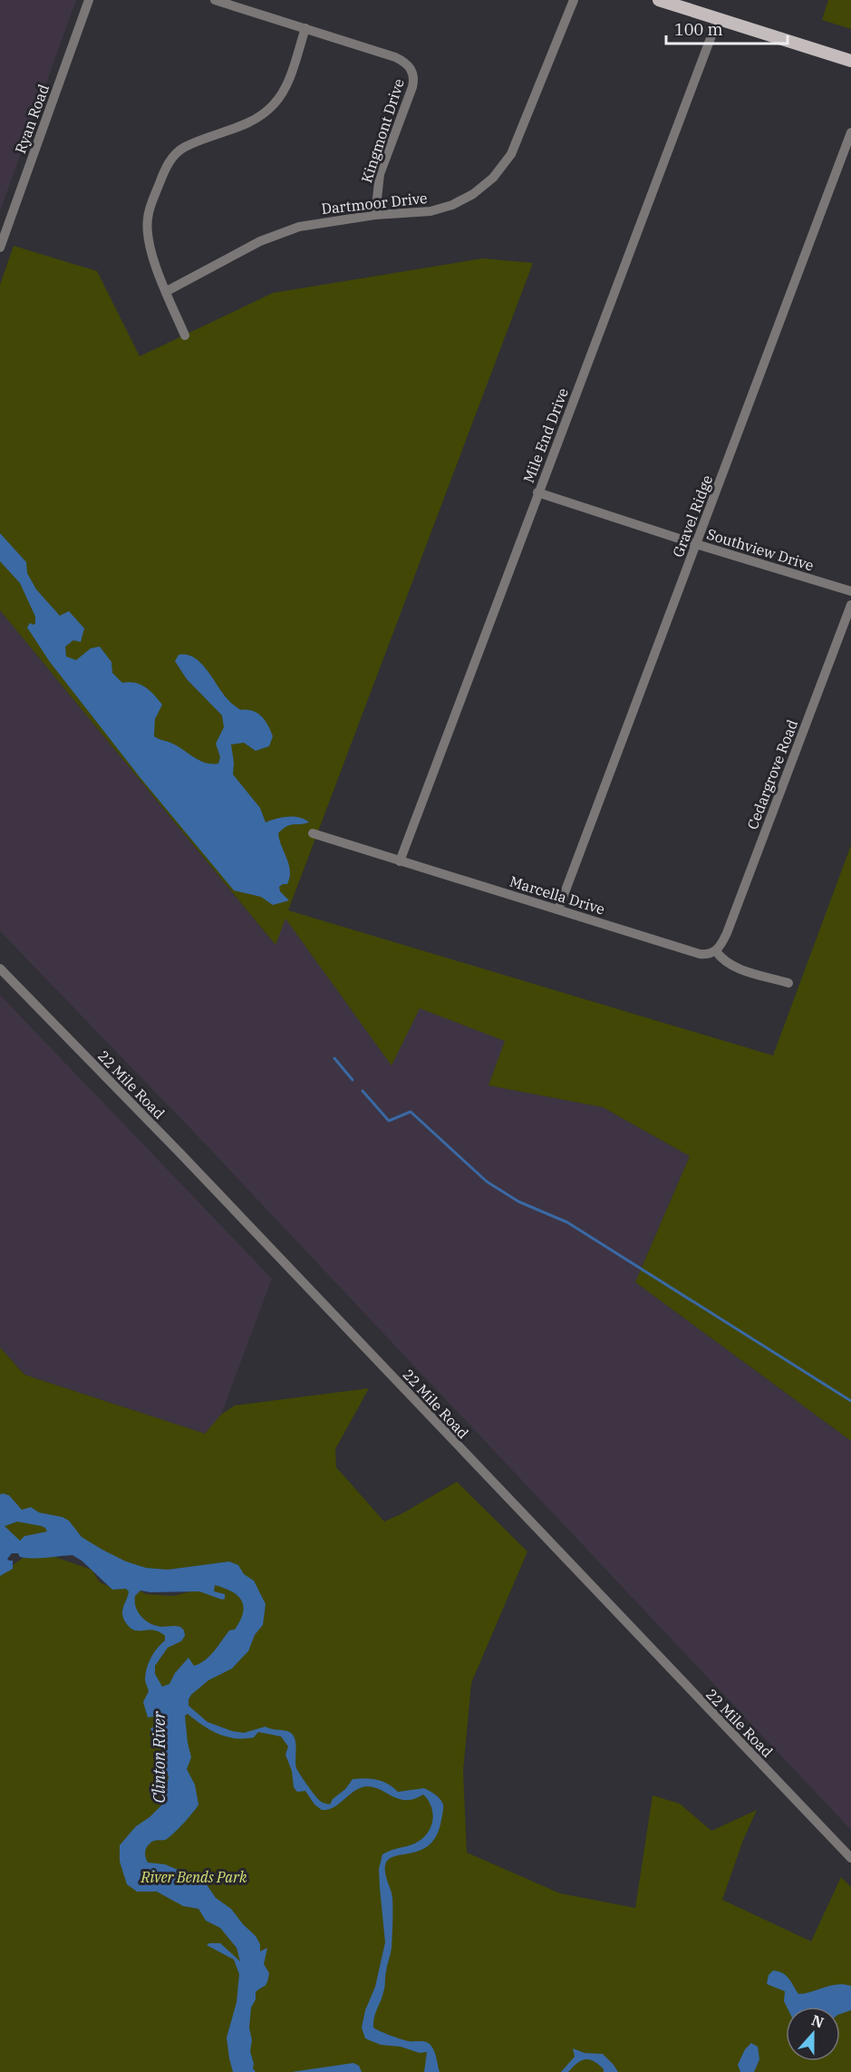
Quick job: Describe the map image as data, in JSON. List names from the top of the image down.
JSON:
{
  "streets": {
    "street": [
      "Ryan Road",
      "Kingmont Drive",
      "Dartmoor Drive",
      "Mile End Drive",
      "Gravel Ridge",
      "Southview Drive",
      "Cedargrove Road",
      "Marcella Drive",
      "22 Mile Road"
    ]
  },
  "crossings": [
    ["Kingmont Drive", "Dartmoor Drive"],
    ["Mile End Drive", "Southview Drive"],
    ["Mile End Drive", "Marcella Drive"],
    ["Gravel Ridge", "Southview Drive"],
    ["Gravel Ridge", "Marcella Drive"],
    ["Cedargrove Road", "Marcella Drive"]
  ],
  "water": ["Clinton River"],
  "parks": ["River Bends Park"],
  "scale_bar": "100 m",
  "north": "top"
}
